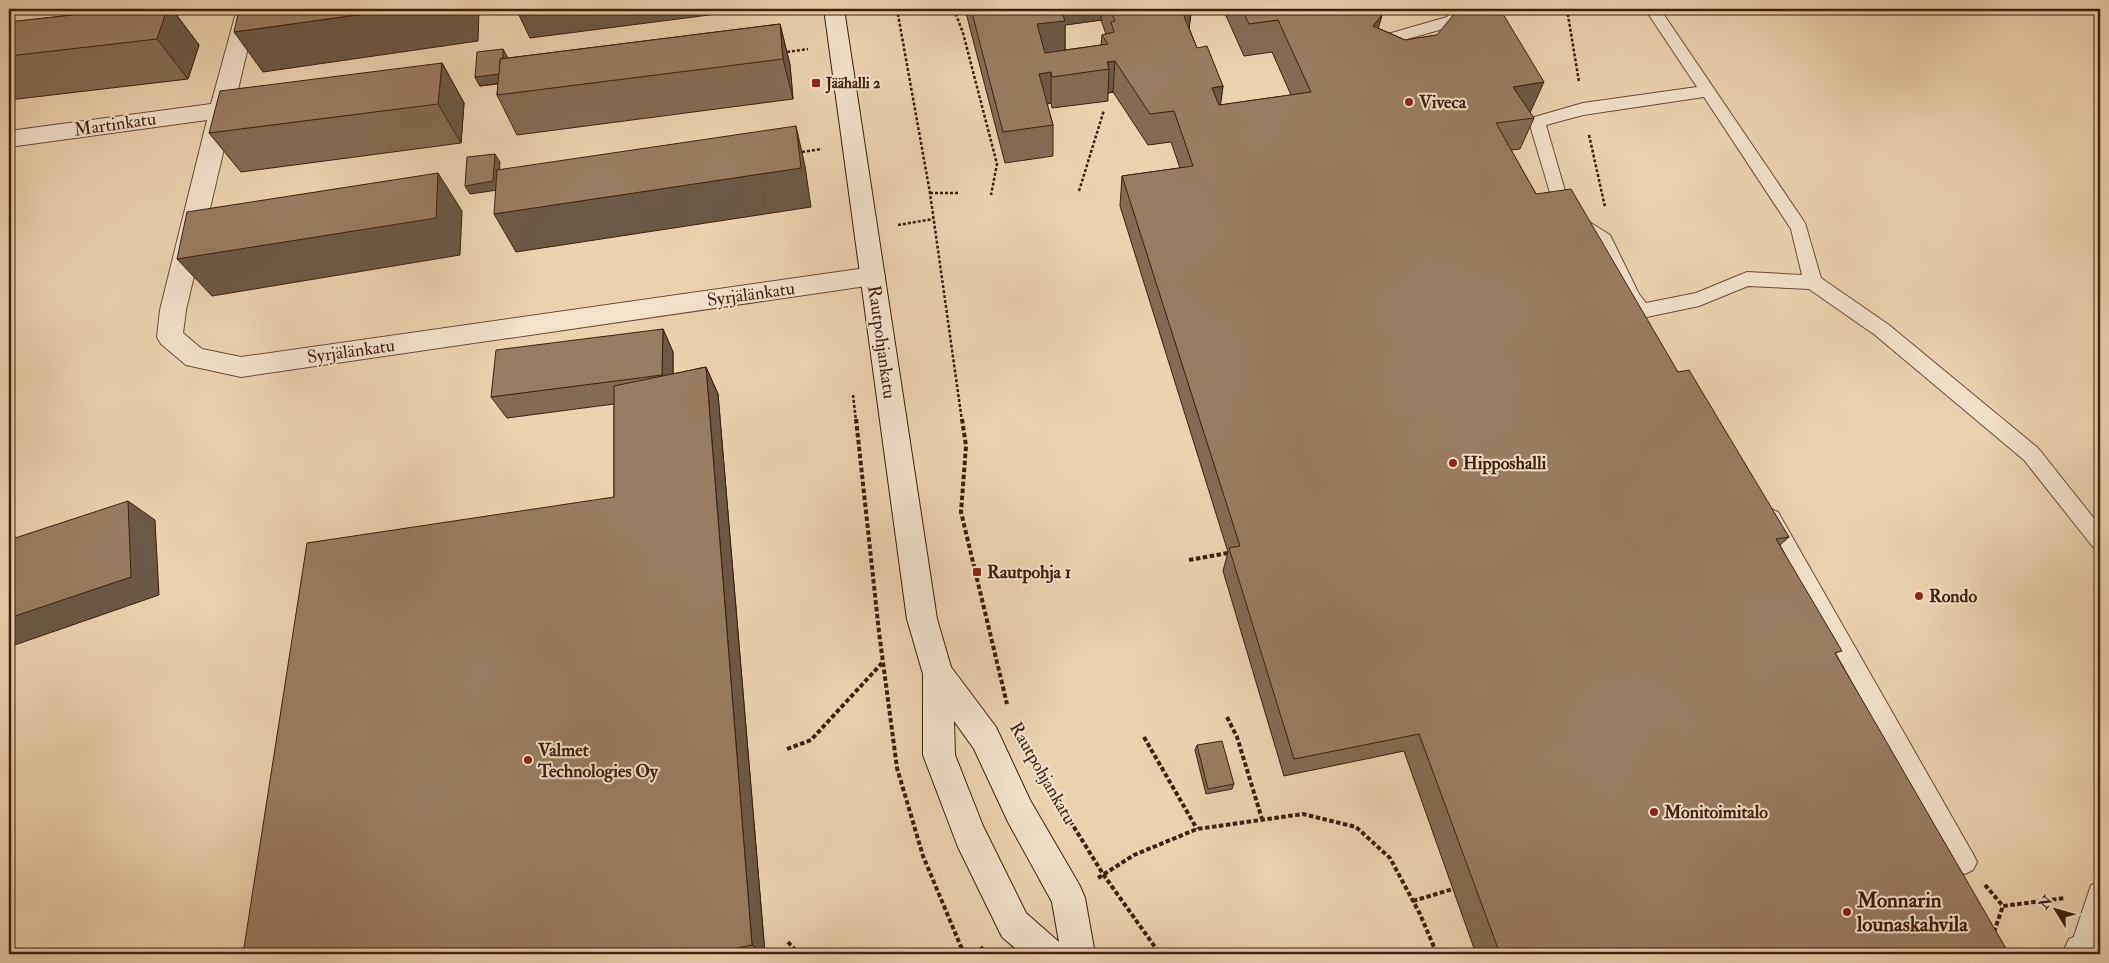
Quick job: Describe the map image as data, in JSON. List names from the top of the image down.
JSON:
{
  "streets": {
    "street": ["Martinkatu", "Syrjälänkatu", "Rautpohjankatu"]
  },
  "crossings": [
    ["Martinkatu", "Syrjälänkatu"],
    ["Syrjälänkatu", "Rautpohjankatu"]
  ],
  "places": {
    "transit": ["Jäähalli 2", "Rautpohja 1"],
    "other": [
      "Viveca",
      "Hipposhalli",
      "Rondo",
      "Valmet Technologies Oy",
      "Monitoimitalo",
      "Monnarin lounaskahvila"
    ]
  },
  "north": "top left"
}
